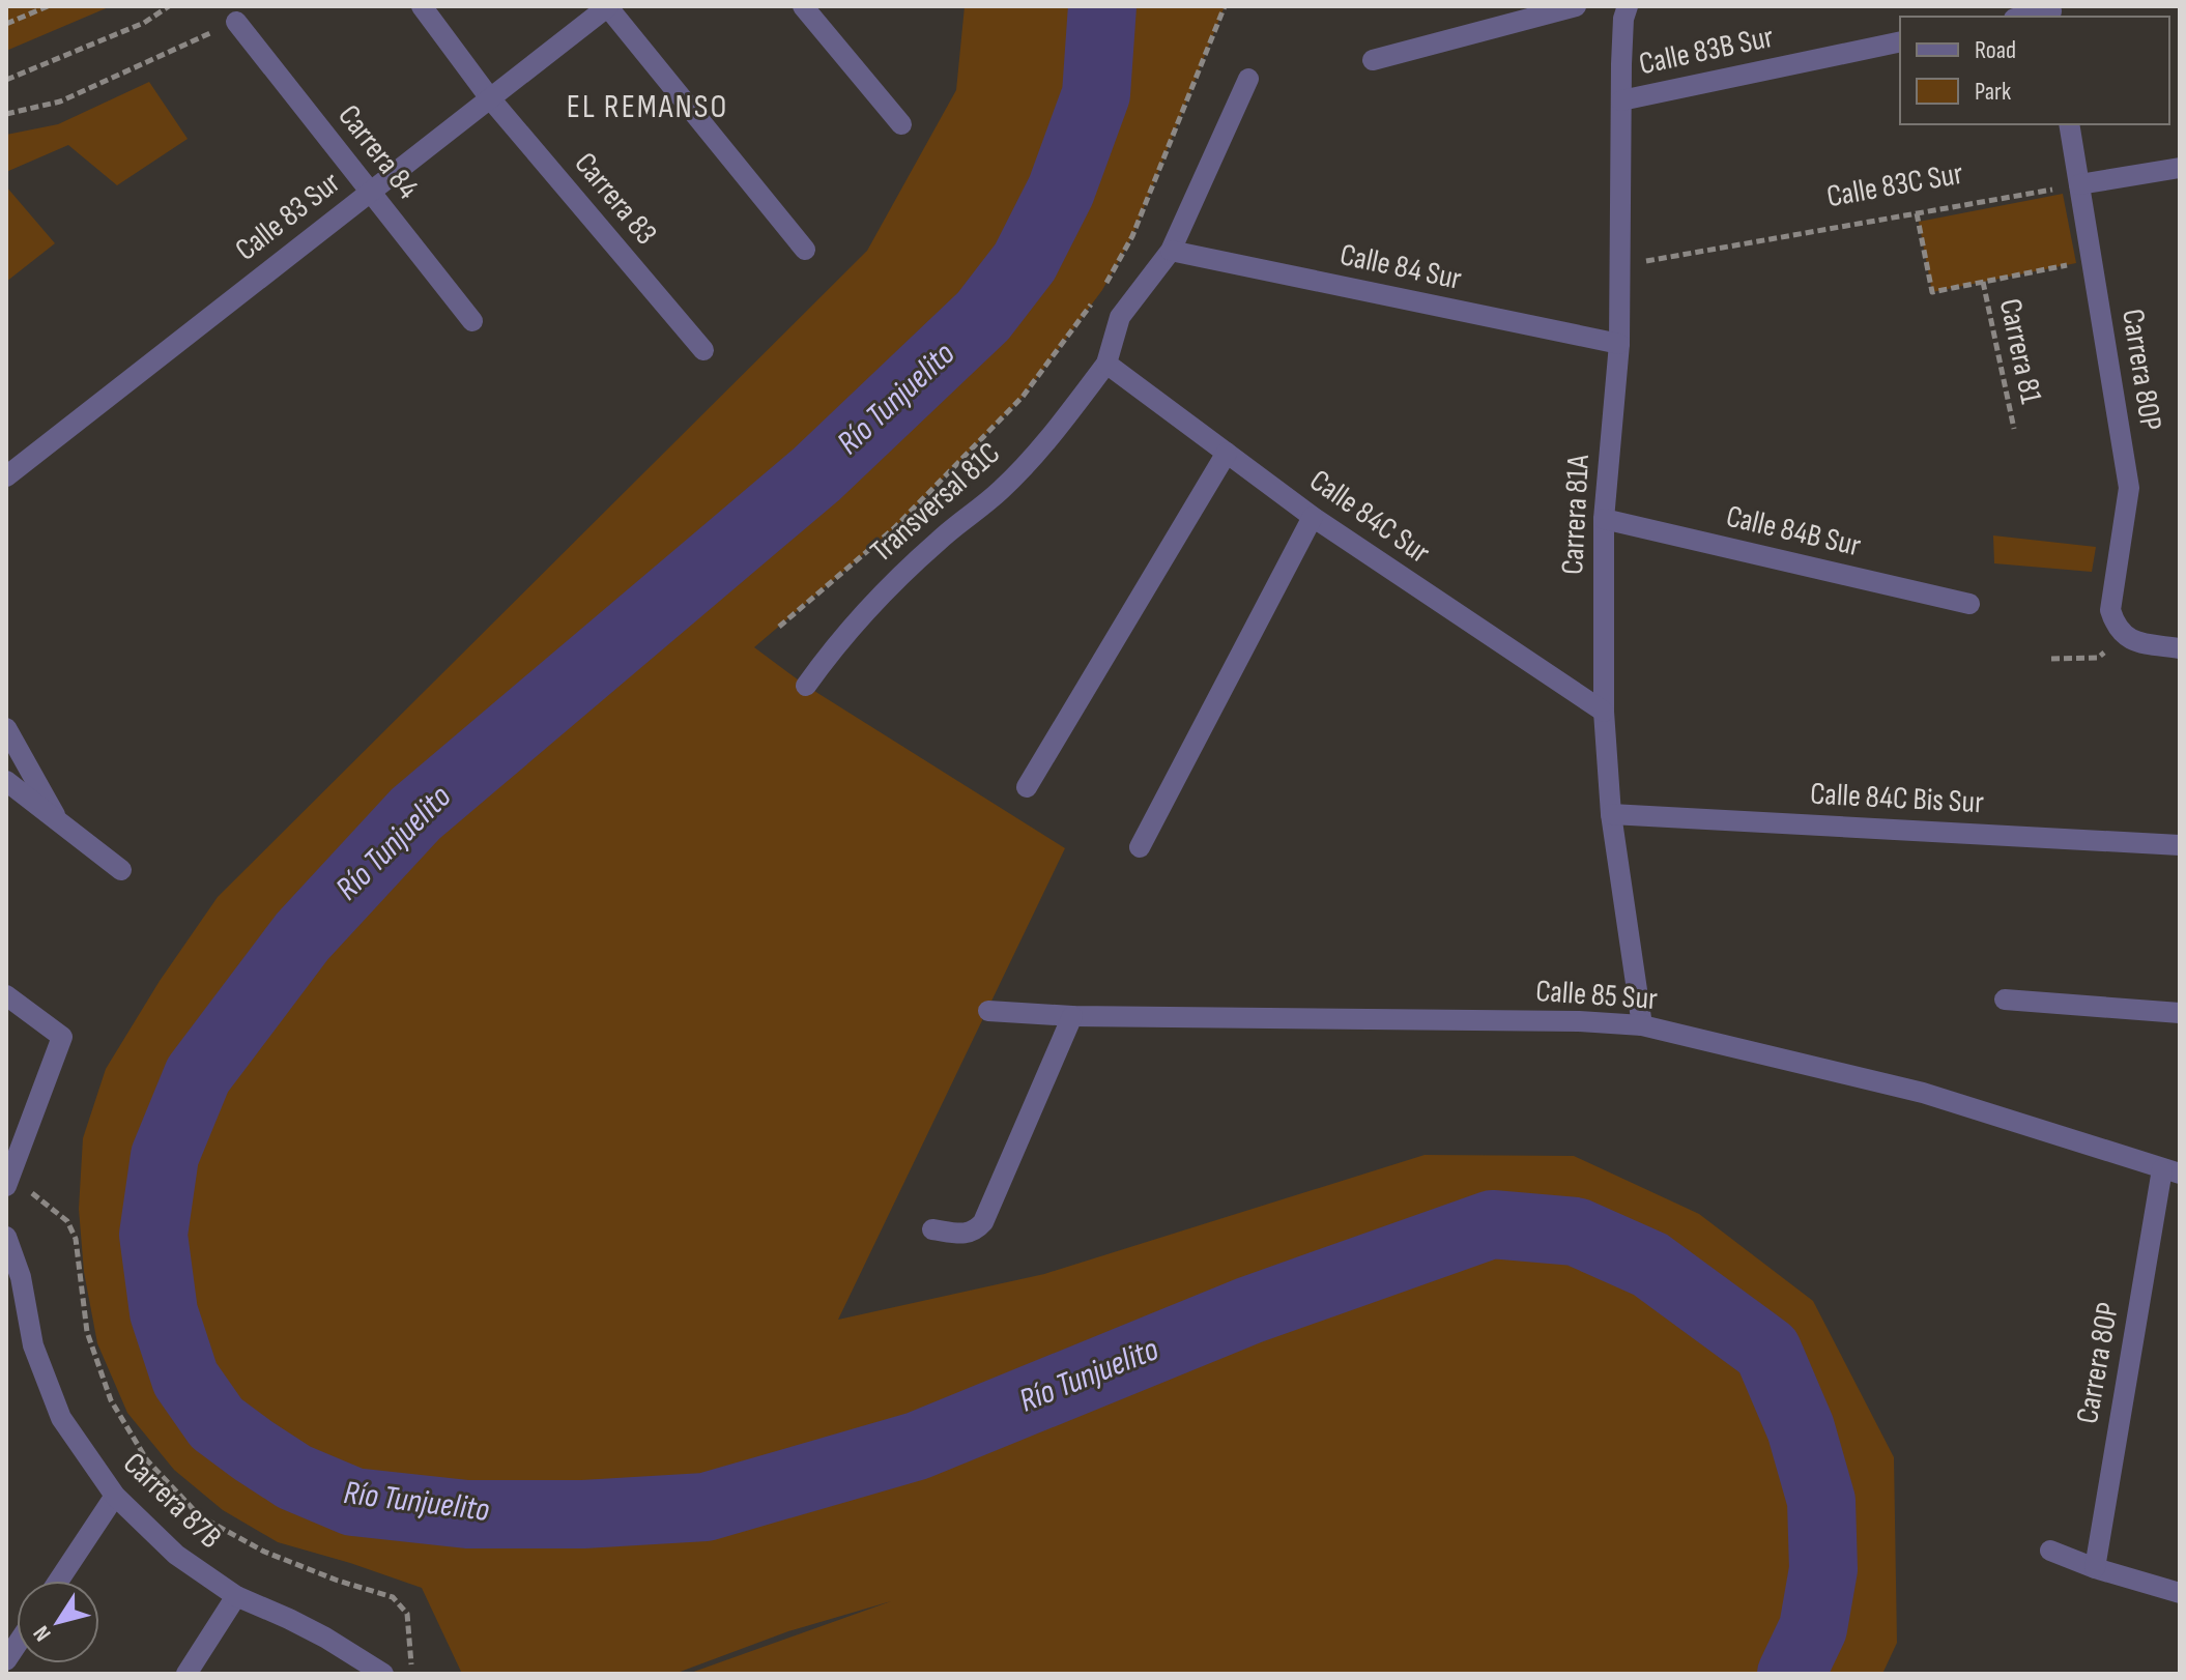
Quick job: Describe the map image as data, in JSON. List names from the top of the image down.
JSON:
{
  "streets": {
    "street": [
      "Calle 83B Sur",
      "Carrera 84",
      "Carrera 83",
      "Calle 83 Sur",
      "Calle 84 Sur",
      "Carrera 80P",
      "Transversal 81C",
      "Carrera 81A",
      "Calle 84C Sur",
      "Calle 84B Sur",
      "Calle 84C Bis Sur",
      "Calle 85 Sur",
      "Carrera 87B"
    ],
    "path": ["Calle 83C Sur", "Carrera 81"]
  },
  "crossings": [
    ["Calle 83B Sur", "Carrera 81A"],
    ["Carrera 84", "Calle 83 Sur"],
    ["Calle 83C Sur", "Carrera 80P"],
    ["Calle 83C Sur", "Carrera 81A"],
    ["Carrera 83", "Calle 83 Sur"],
    ["Calle 84 Sur", "Carrera 81A"],
    ["Carrera 80P", "Calle 85 Sur"],
    ["Transversal 81C", "Calle 84C Sur"],
    ["Carrera 81A", "Calle 84C Sur"],
    ["Carrera 81A", "Calle 84B Sur"],
    ["Carrera 81A", "Calle 84C Bis Sur"],
    ["Carrera 81A", "Calle 85 Sur"]
  ],
  "districts": ["EL REMANSO"],
  "water": ["Río Tunjuelito"],
  "legend": ["Road", "Park"],
  "north": "bottom left"
}
